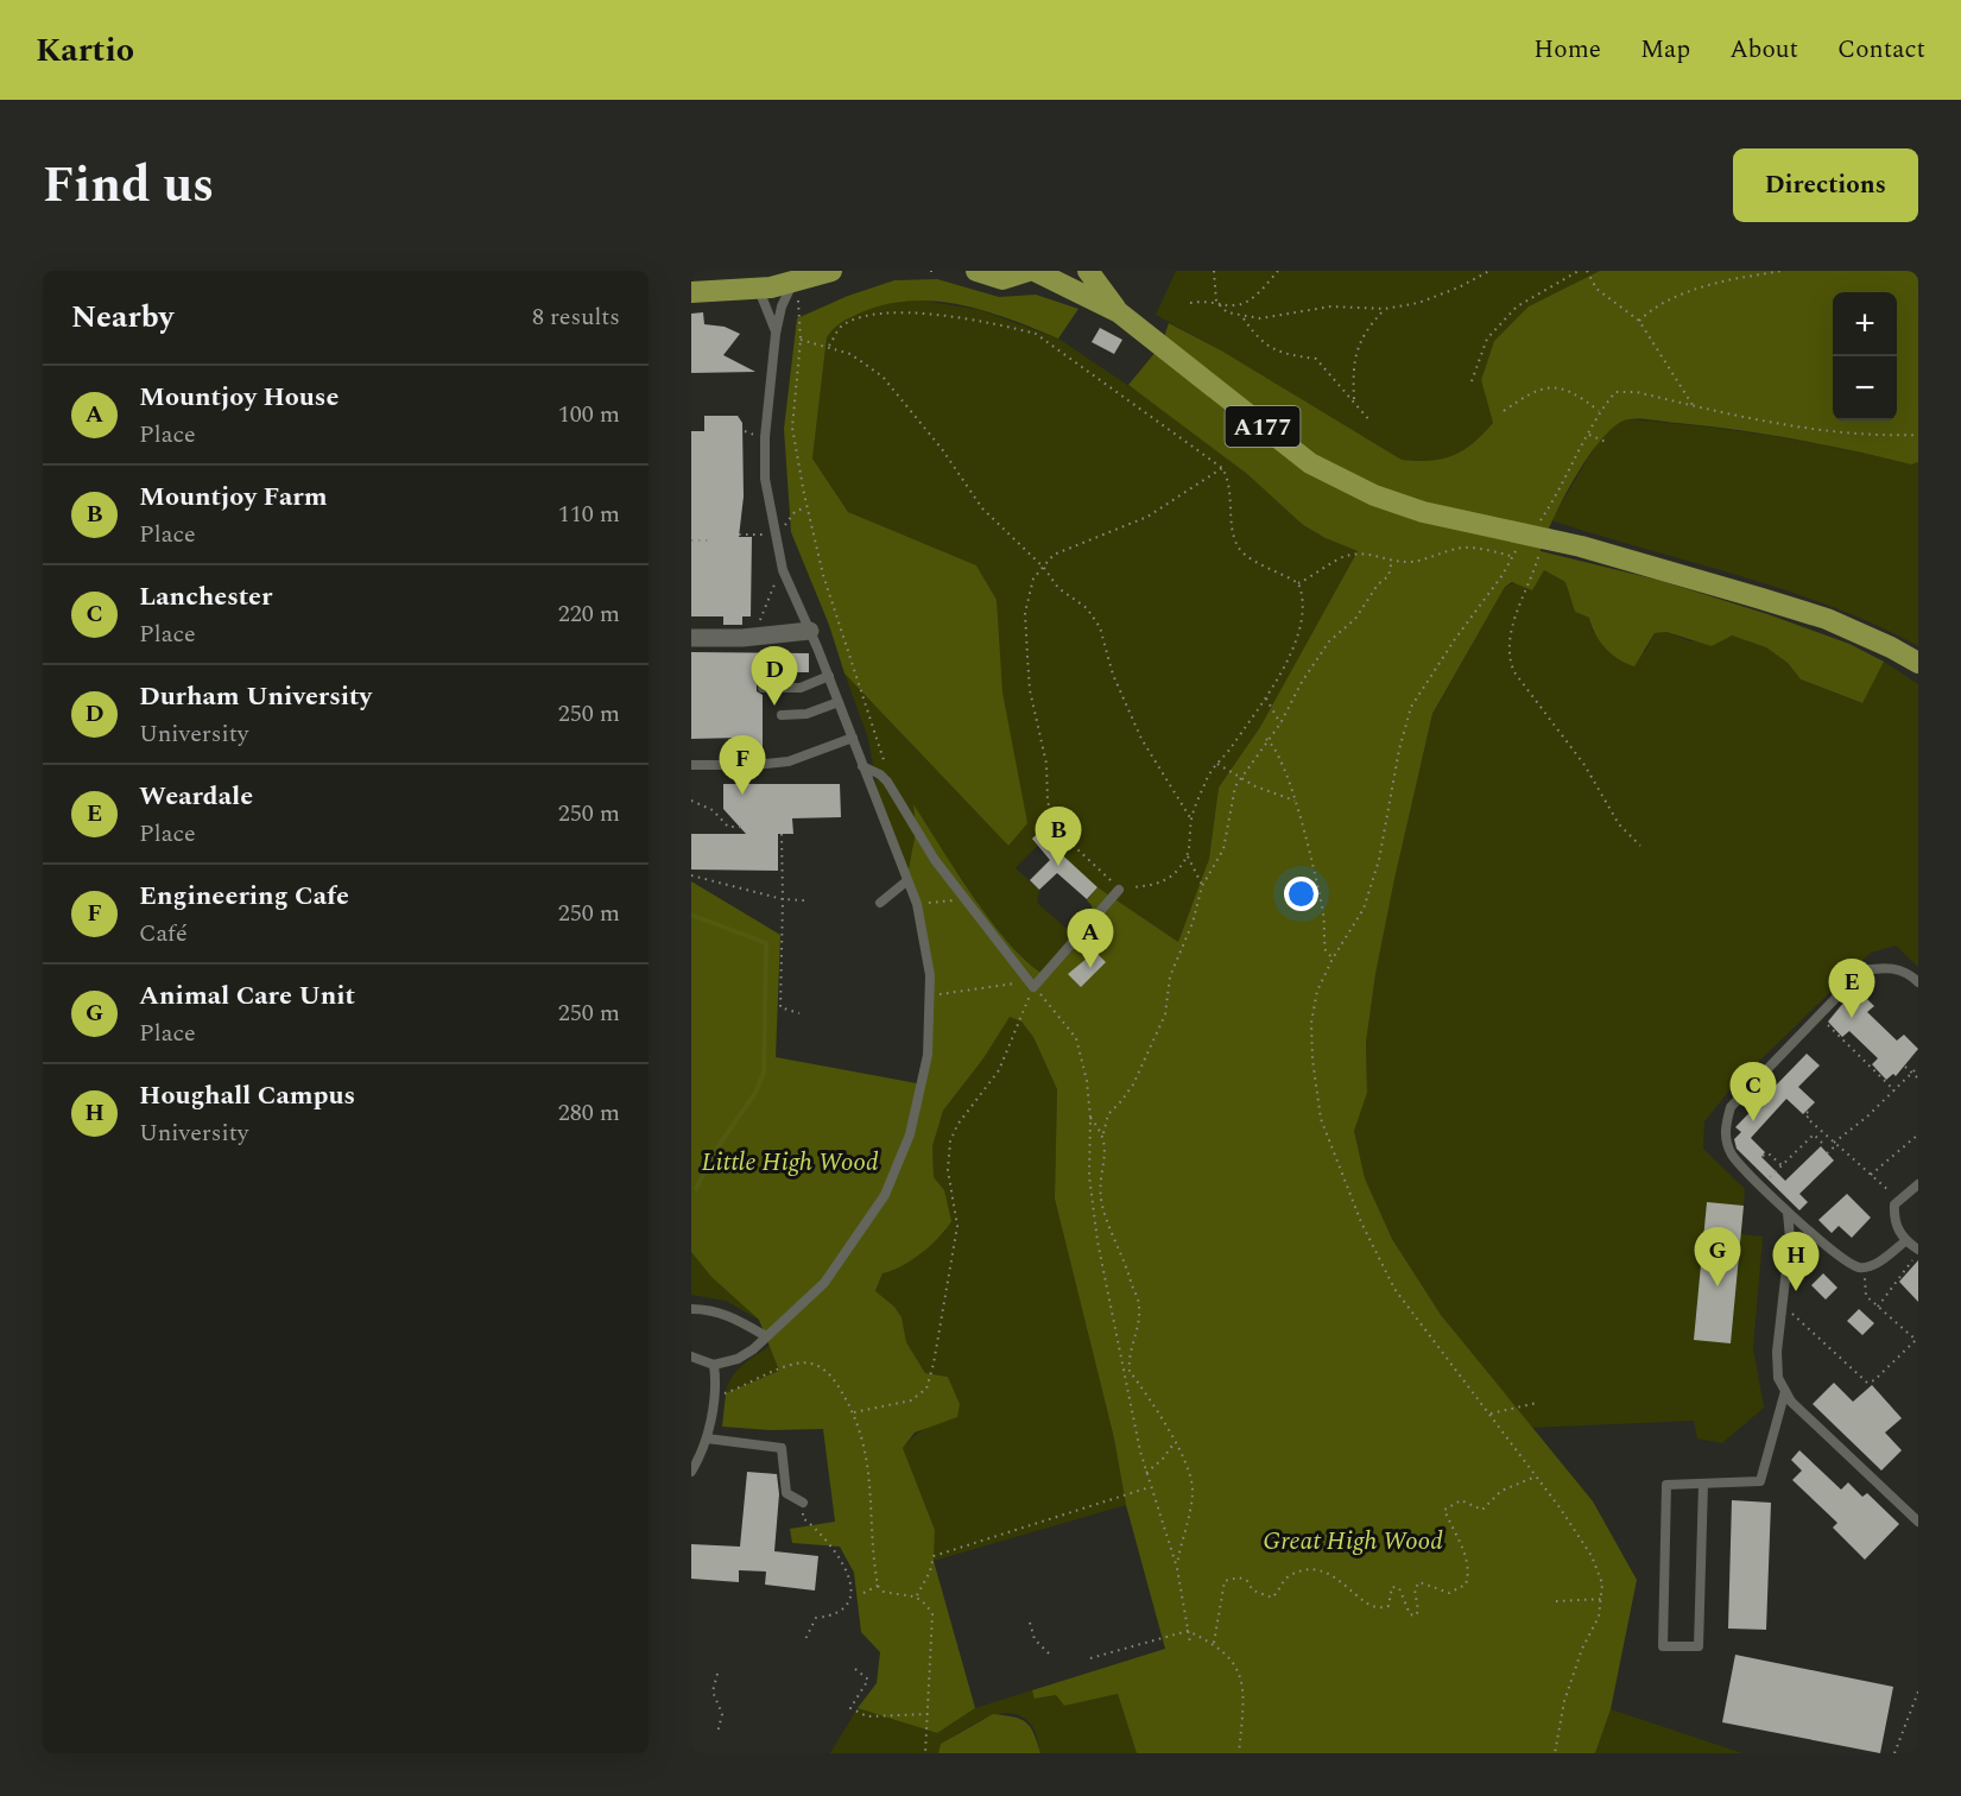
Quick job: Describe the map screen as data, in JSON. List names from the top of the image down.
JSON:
{
  "streets": {
    "main road": ["A177"]
  },
  "parks": ["Little High Wood", "Great High Wood"],
  "page": {
    "header": "Kartio",
    "nav": [
      "Home",
      "Map",
      "About",
      "Contact"
    ],
    "title": "Find us",
    "buttons": "Directions",
    "heading": ["Nearby", "8 results"],
    "map_buttons": ["+", "−"],
    "list": [
      {
        "mark": "A",
        "name": "Mountjoy House",
        "note": "Place",
        "value": "100 m"
      },
      {
        "mark": "B",
        "name": "Mountjoy Farm",
        "note": "Place",
        "value": "110 m"
      },
      {
        "mark": "C",
        "name": "Lanchester",
        "note": "Place",
        "value": "220 m"
      },
      {
        "mark": "D",
        "name": "Durham University",
        "note": "University",
        "value": "250 m"
      },
      {
        "mark": "E",
        "name": "Weardale",
        "note": "Place",
        "value": "250 m"
      },
      {
        "mark": "F",
        "name": "Engineering Cafe",
        "note": "Café",
        "value": "250 m"
      },
      {
        "mark": "G",
        "name": "Animal Care Unit",
        "note": "Place",
        "value": "250 m"
      },
      {
        "mark": "H",
        "name": "Houghall Campus",
        "note": "University",
        "value": "280 m"
      }
    ],
    "pins": [
      "D",
      "F",
      "B",
      "A",
      "E",
      "C",
      "G",
      "H"
    ]
  }
}
